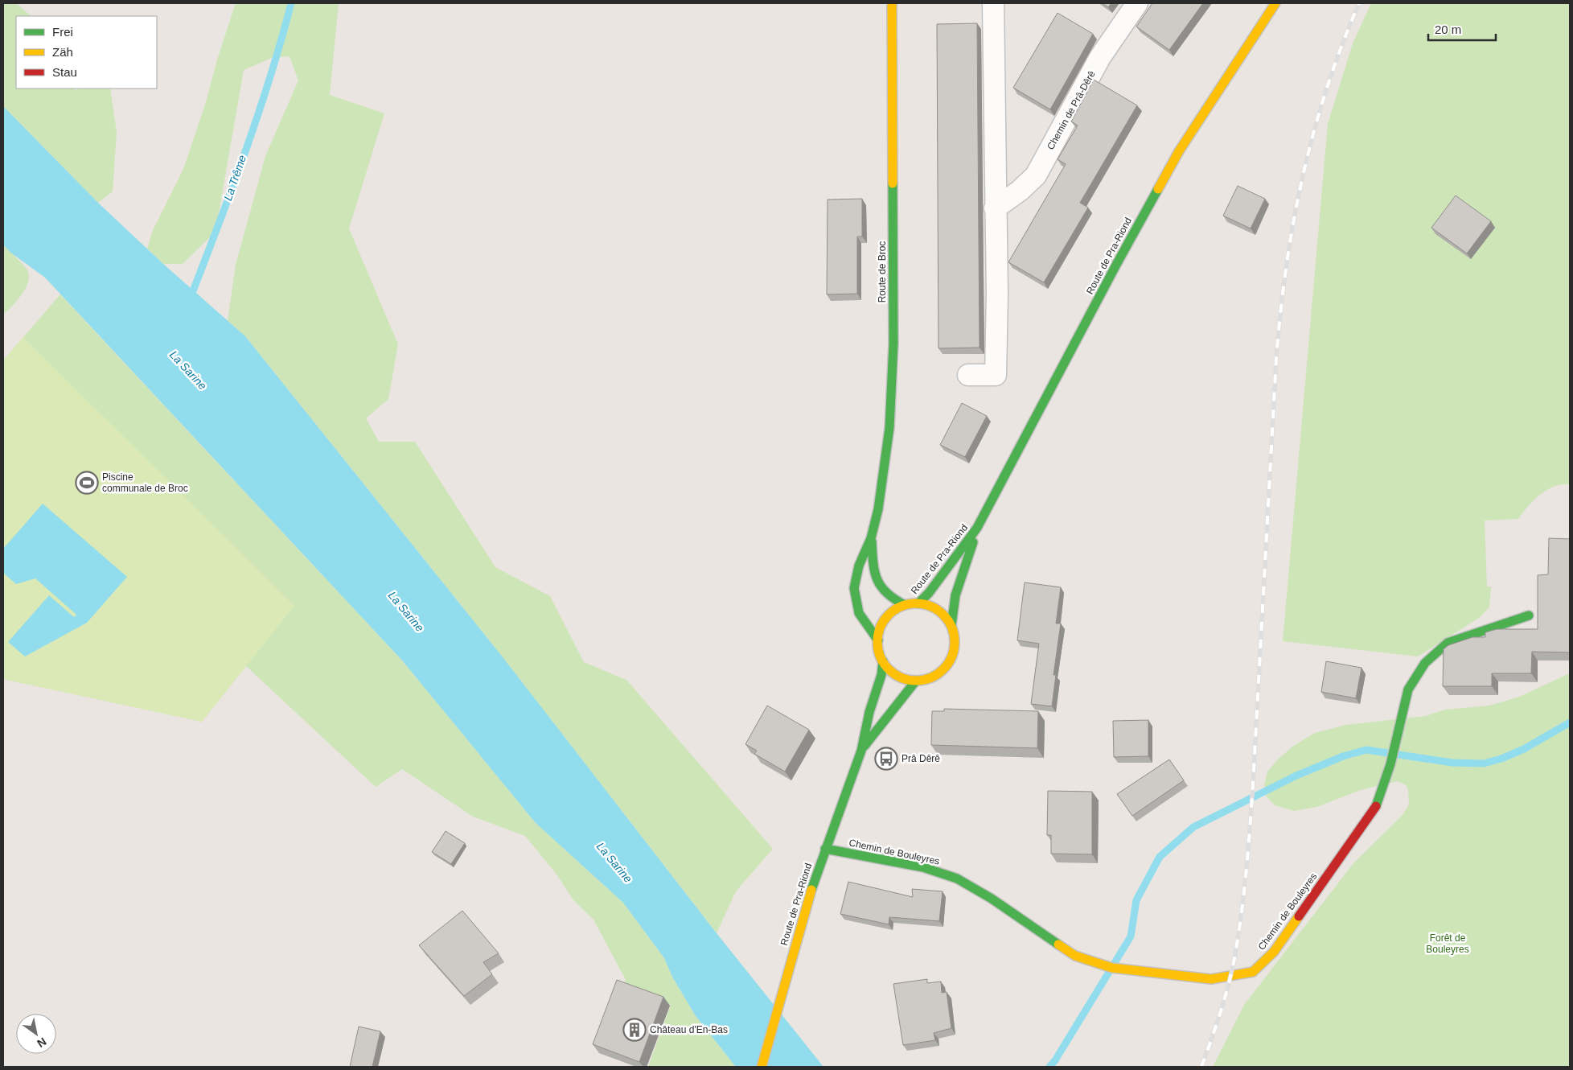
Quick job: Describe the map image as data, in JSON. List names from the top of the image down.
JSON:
{
  "streets": {
    "main road": ["Route de Pra-Riond", "Route de Broc", "Chemin de Bouleyres"],
    "street": ["Chemin de Prâ-Dêrê"]
  },
  "crossings": [
    ["Route de Pra-Riond", "Route de Broc"],
    ["Route de Pra-Riond", "Chemin de Bouleyres"]
  ],
  "water": ["La Trême", "La Sarine"],
  "parks": ["Forêt de Bouleyres"],
  "places": {
    "sports": ["Piscine communale de Broc"],
    "bus stop": ["Prâ Dêrê"],
    "building": ["Château d'En-Bas"]
  },
  "legend": ["Frei", "Zäh", "Stau"],
  "scale_bar": "20 m",
  "north": "bottom right"
}
